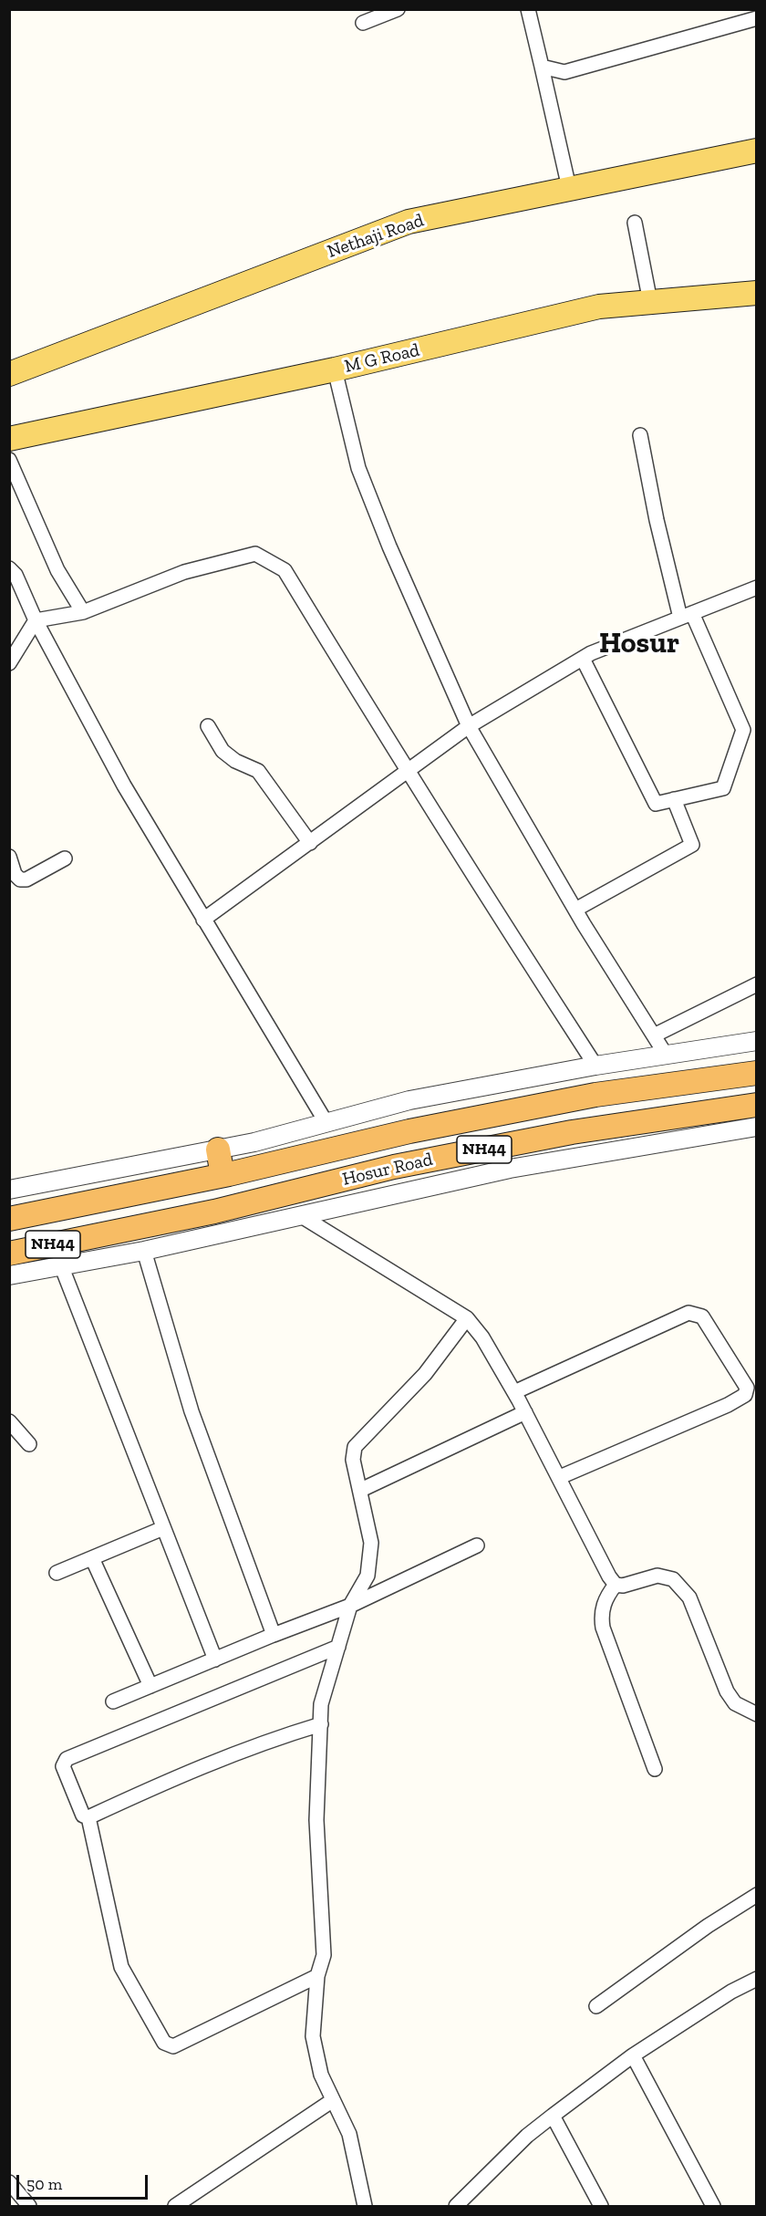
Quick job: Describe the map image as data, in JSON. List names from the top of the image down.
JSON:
{
  "streets": {
    "highway": ["NH44", "Hosur Road"],
    "main road": ["Nethaji Road", "M G Road"]
  },
  "crossings": [
    ["NH44", "Hosur Road"]
  ],
  "districts": ["Hosur"],
  "scale_bar": "50 m"
}
